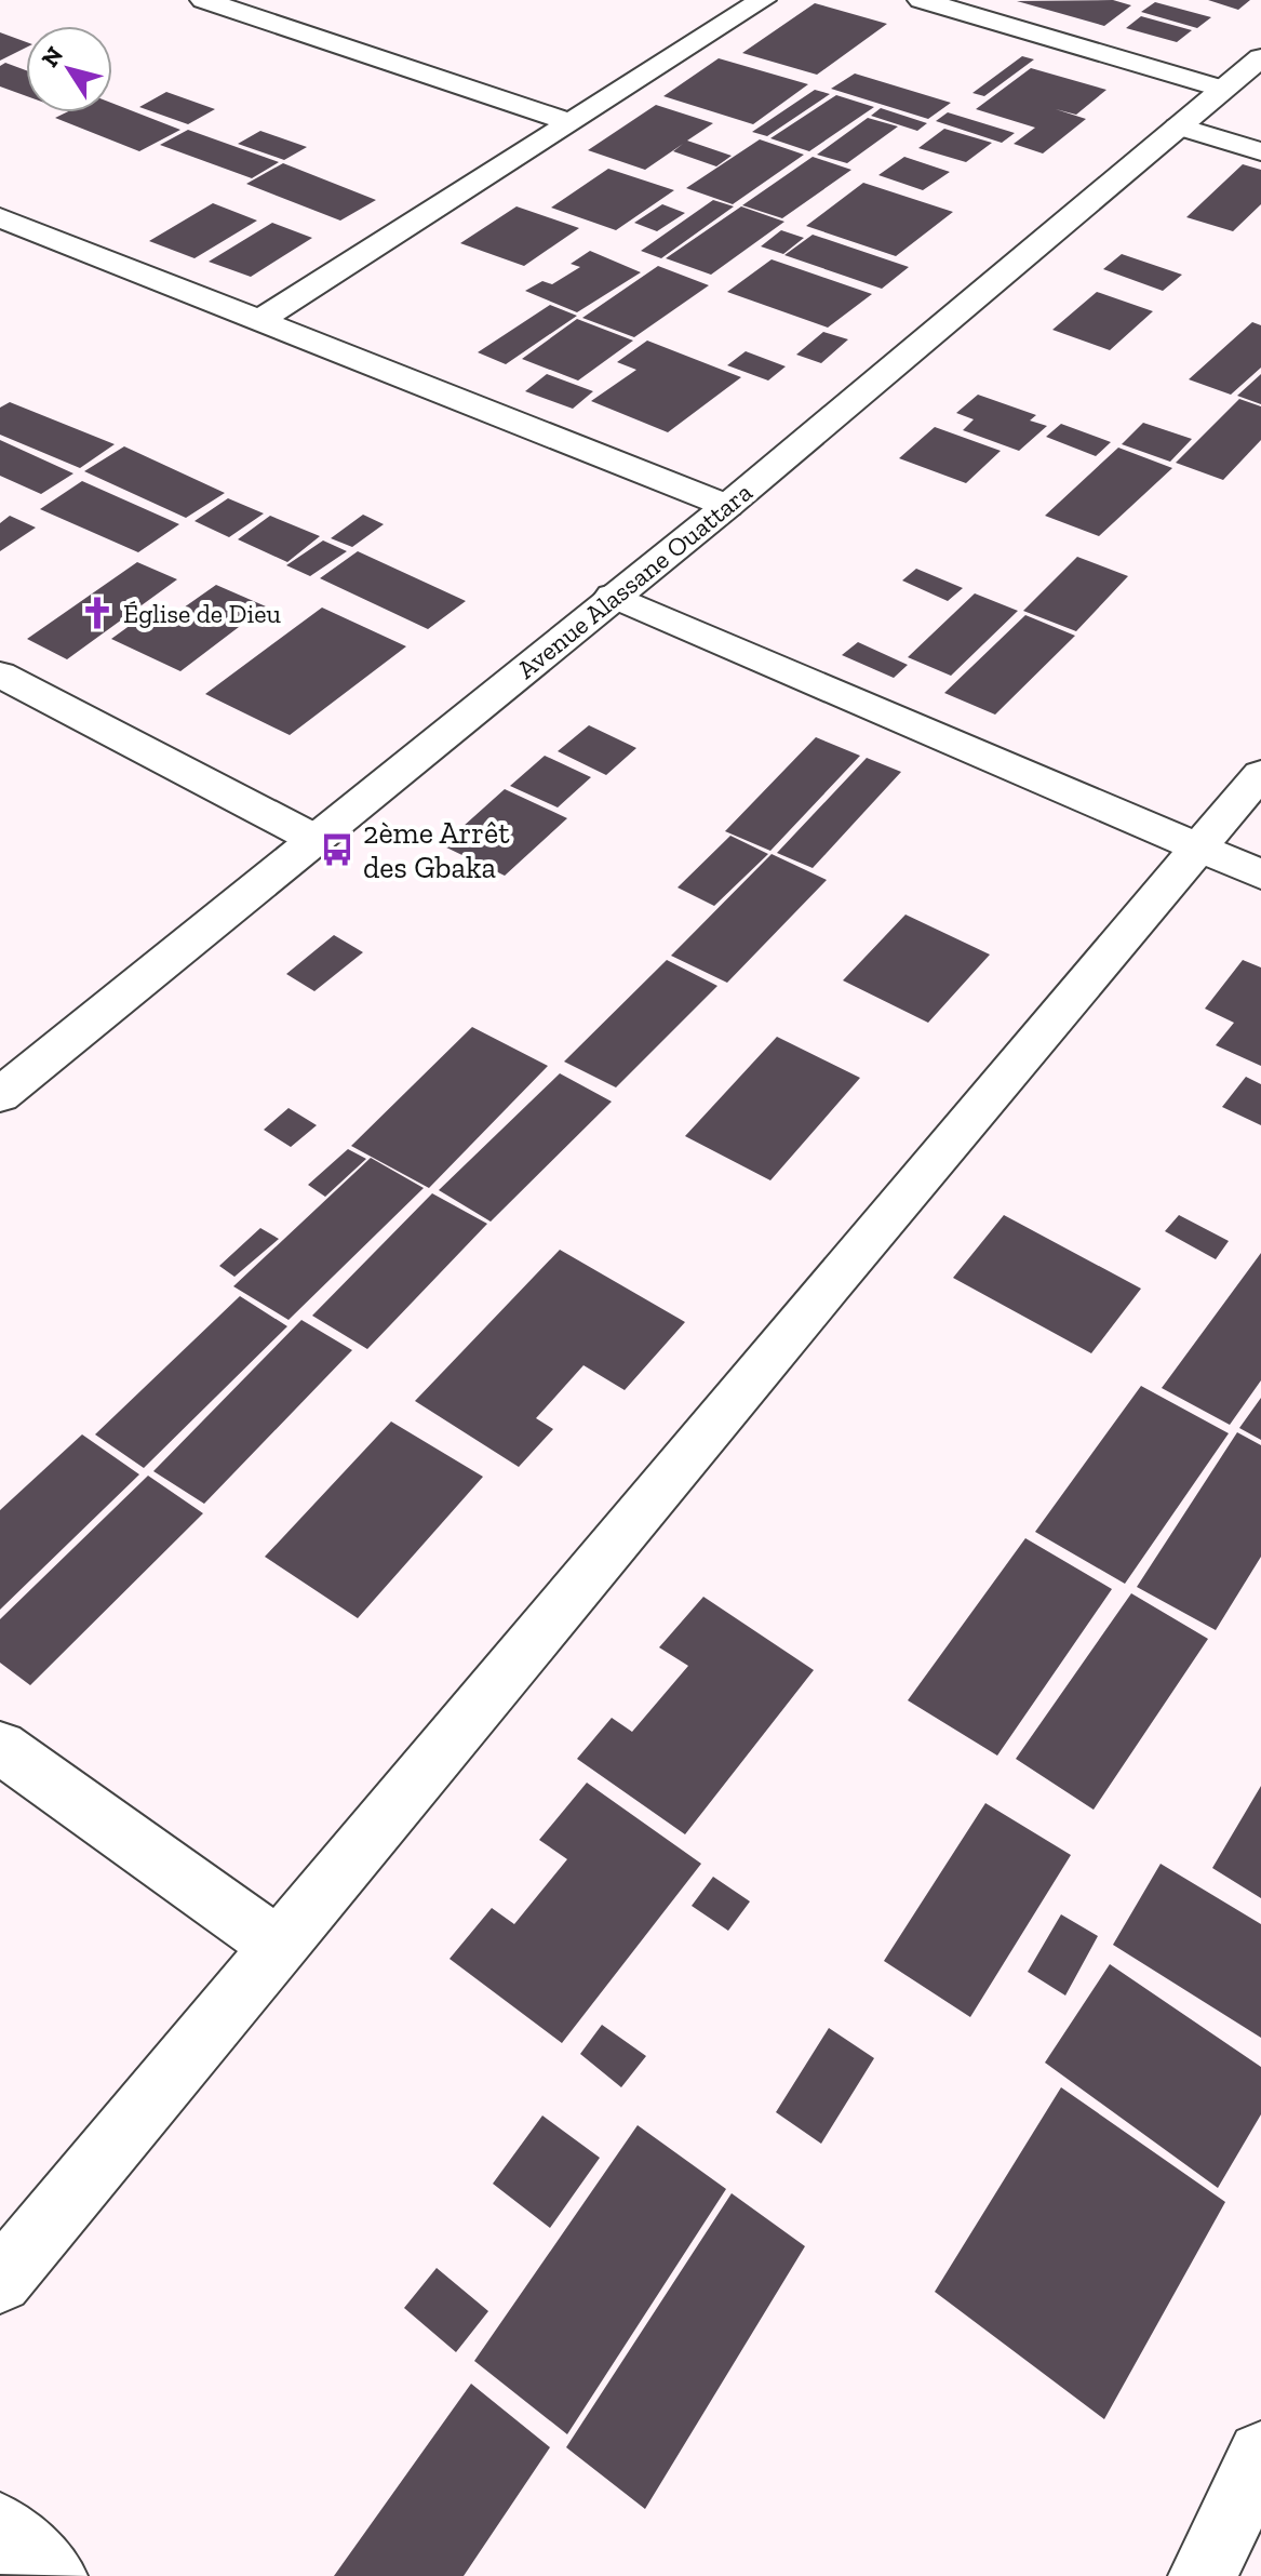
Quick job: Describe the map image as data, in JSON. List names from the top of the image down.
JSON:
{
  "streets": {
    "street": ["Avenue Alassane Ouattara"]
  },
  "places": {
    "church": ["Église de Dieu"],
    "bus stop": ["2ème Arrêt des Gbaka"]
  },
  "north": "top left"
}
